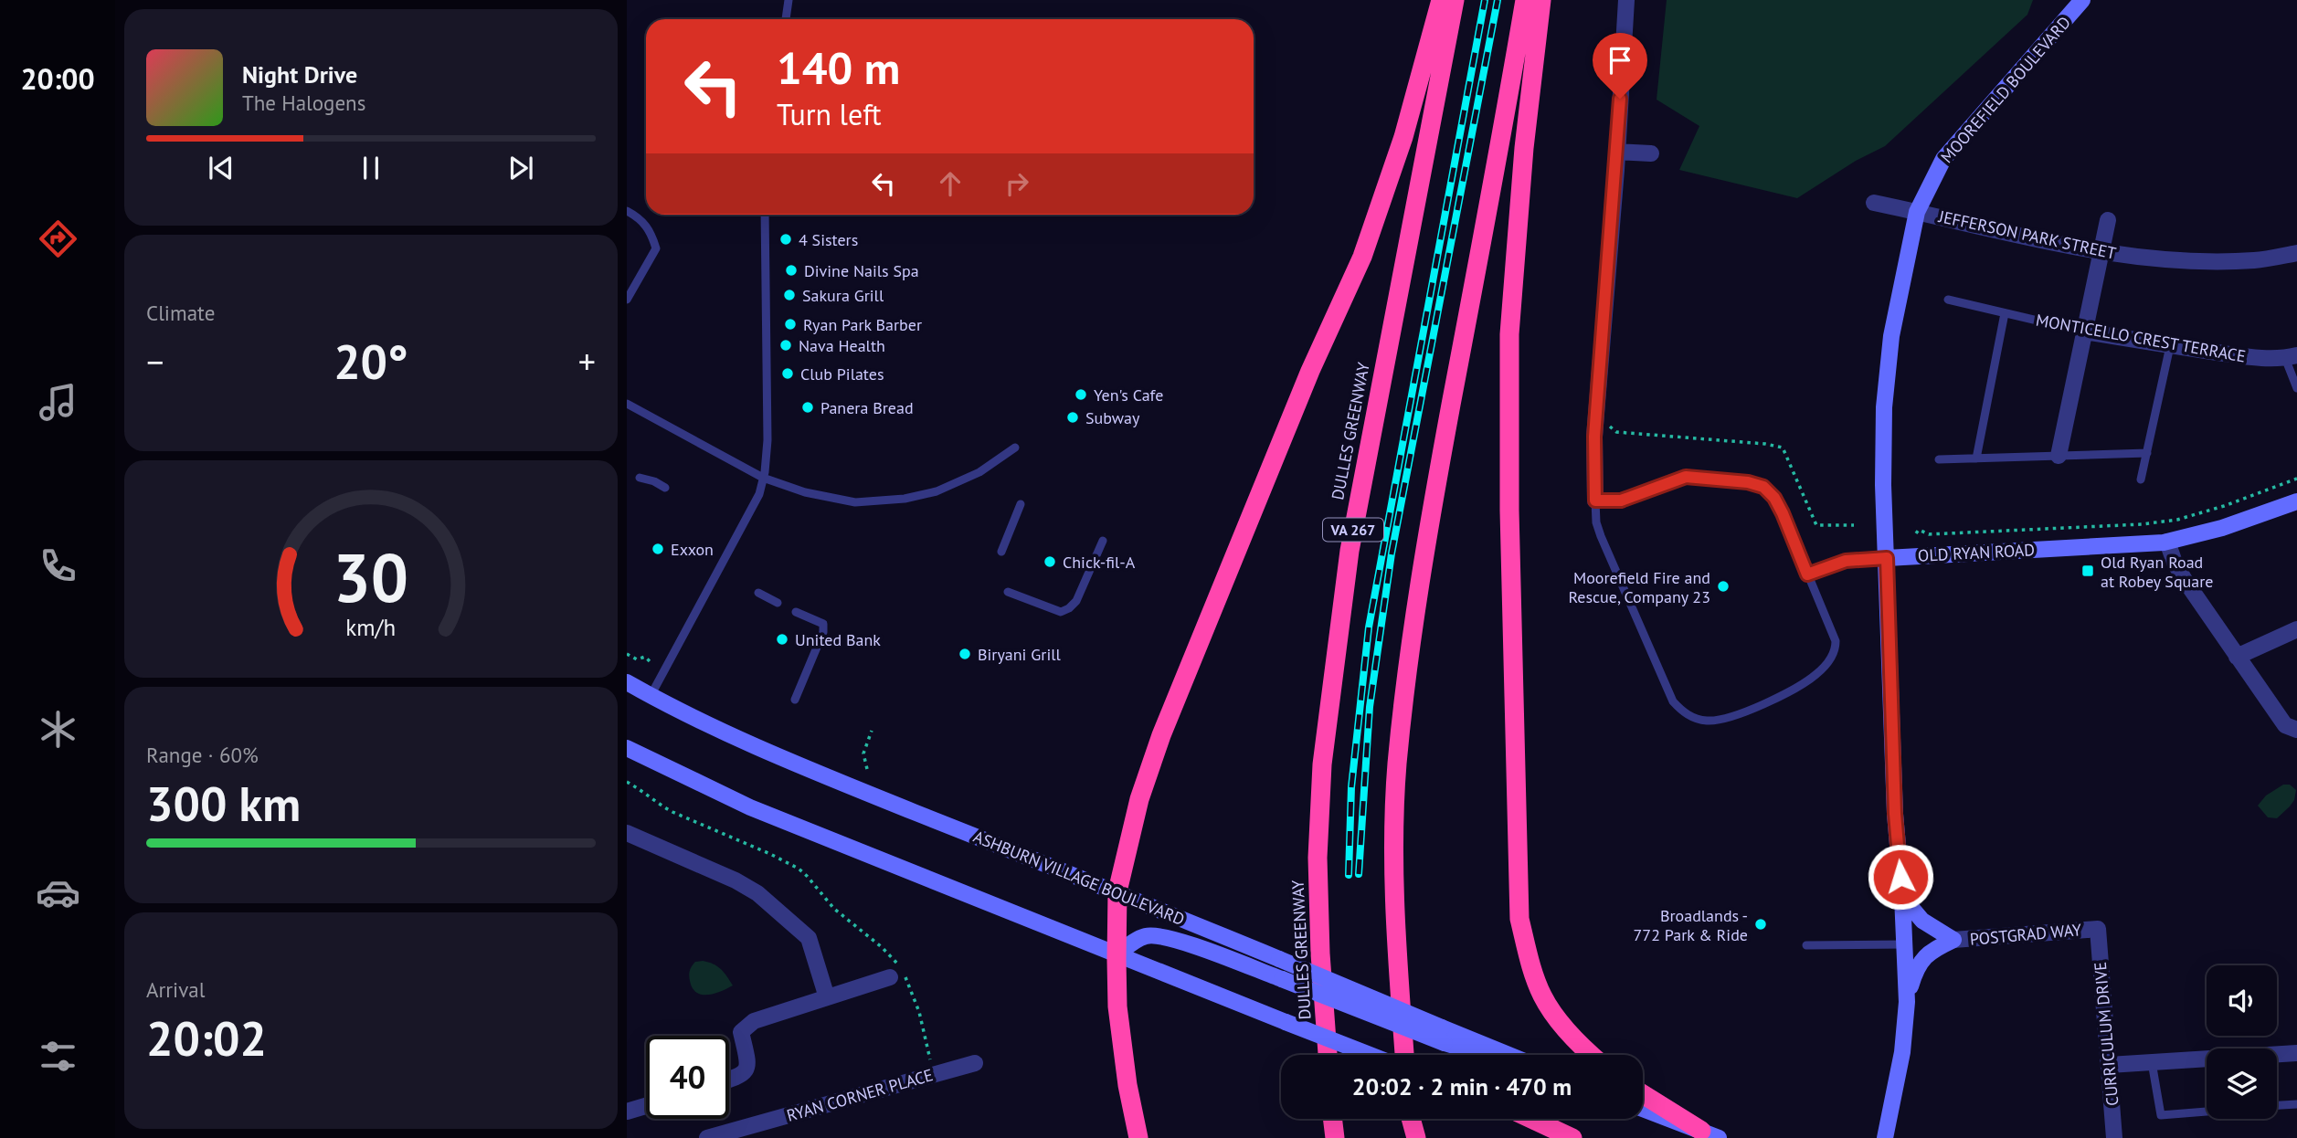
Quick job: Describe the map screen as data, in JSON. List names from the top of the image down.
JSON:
{
  "streets": {
    "highway": ["DULLES GREENWAY", "VA 267"],
    "main road": ["MOOREFIELD BOULEVARD", "OLD RYAN ROAD", "ASHBURN VILLAGE BOULEVARD"],
    "street": [
      "JEFFERSON PARK STREET",
      "MONTICELLO CREST TERRACE",
      "POSTGRAD WAY",
      "CURRICULUM DRIVE",
      "RYAN CORNER PLACE"
    ]
  },
  "crossings": [
    ["MOOREFIELD BOULEVARD", "JEFFERSON PARK STREET"],
    ["MOOREFIELD BOULEVARD", "OLD RYAN ROAD"],
    ["POSTGRAD WAY", "CURRICULUM DRIVE"]
  ],
  "places": {
    "other": [
      "4 Sisters",
      "Divine Nails Spa",
      "Sakura Grill",
      "Ryan Park Barber",
      "Nava Health",
      "Club Pilates",
      "Yen's Cafe",
      "Panera Bread",
      "Subway",
      "Exxon",
      "Chick-fil-A",
      "Moorefield Fire and Rescue, Company 23",
      "United Bank",
      "Biryani Grill",
      "Broadlands - 772 Park & Ride"
    ],
    "transit": ["Old Ryan Road at Robey Square"]
  },
  "page": {
    "tabs": "20:00",
    "turn": ["140 m", "Turn left"],
    "song": ["Night Drive", "The Halogens"],
    "tile": [
      "Climate",
      ["Range · 60%", "300 km"],
      ["Arrival", "20:02"]
    ],
    "heat": ["−", "20°", "+"],
    "limit": "40",
    "trip": "20:02 · 2 min · 470 m",
    "gauge": ["30", "km/h"]
  }
}
